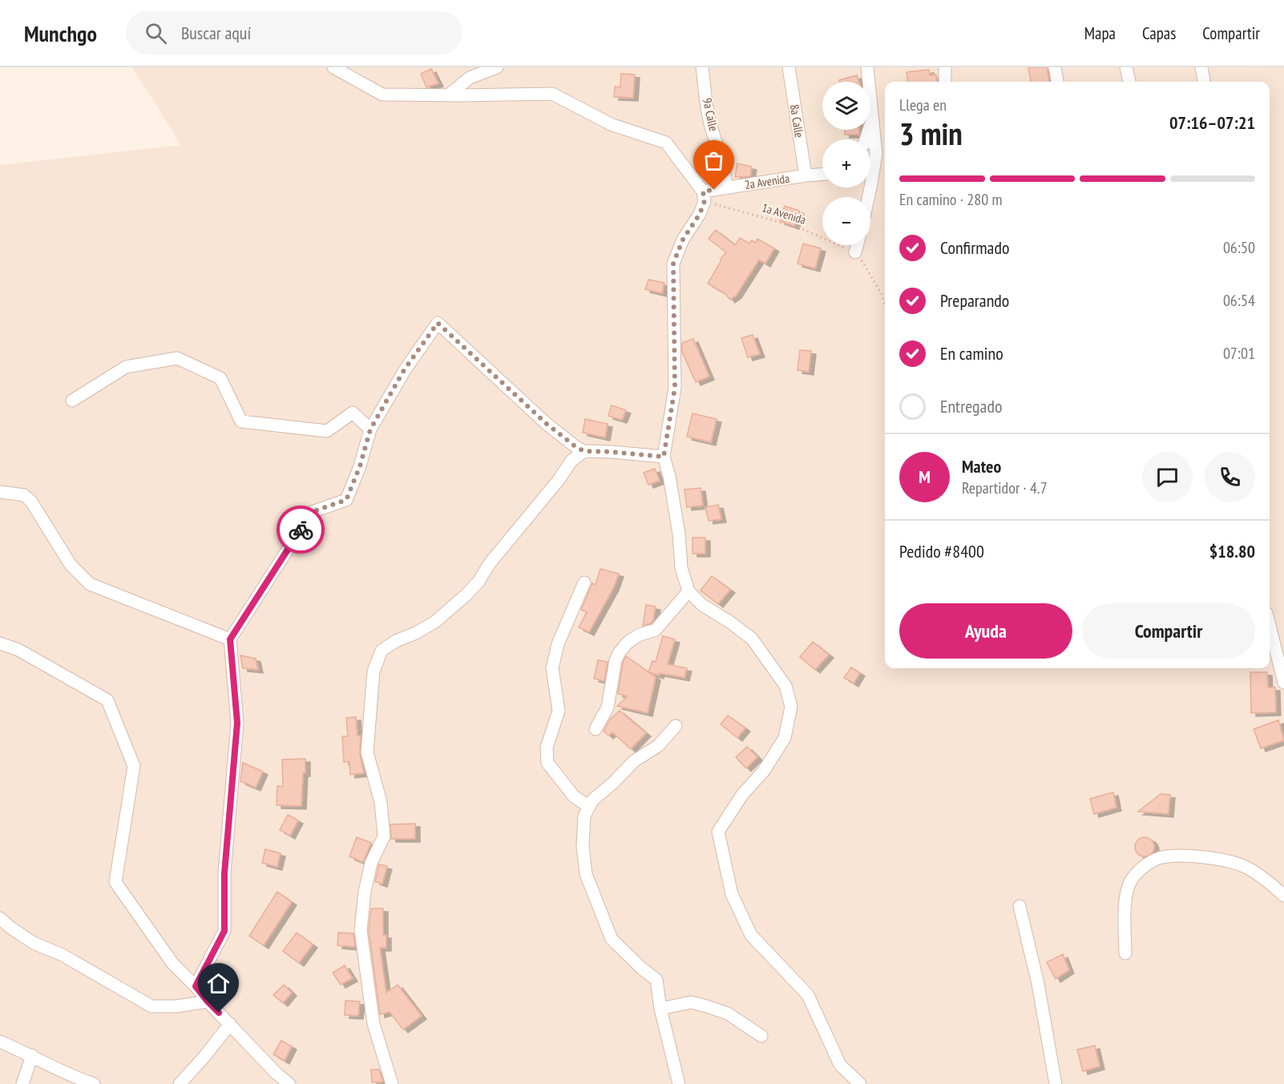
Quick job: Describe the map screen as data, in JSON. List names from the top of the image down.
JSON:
{
  "streets": {
    "street": ["9a Calle", "8a Calle", "2a Avenida"],
    "path": ["1a Avenida"]
  },
  "crossings": [
    ["9a Calle", "2a Avenida"],
    ["8a Calle", "2a Avenida"],
    ["2a Avenida", "1a Avenida"]
  ],
  "page": {
    "header": "Munchgo",
    "search": "Buscar aquí",
    "nav": ["Mapa", "Capas", "Compartir"],
    "map_buttons": ["+", "−"],
    "heading": ["3 min", "Llega en", "07:16–07:21"],
    "panel": [
      "Mateo",
      "Repartidor · 4.7",
      "Pedido #8400",
      "$18.80"
    ],
    "bar": "En camino · 280 m",
    "list": [
      ["Confirmado", "06:50"],
      ["Preparando", "06:54"],
      ["En camino", "07:01"],
      "Entregado"
    ],
    "round": "M",
    "buttons": ["Ayuda", "Compartir"]
  }
}
